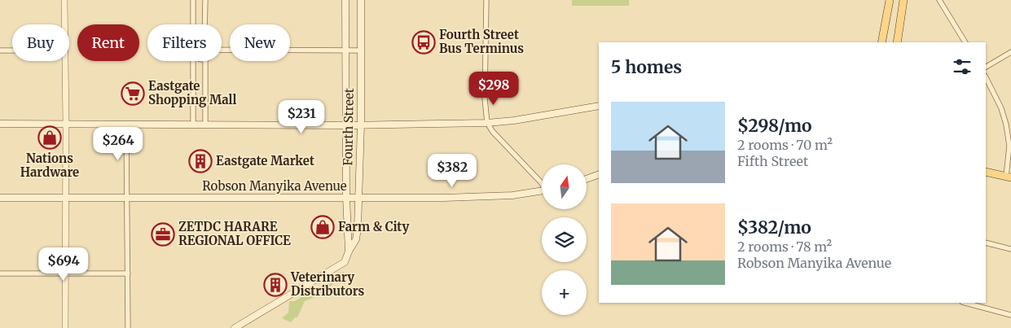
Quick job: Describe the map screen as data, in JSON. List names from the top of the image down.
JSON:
{
  "streets": {
    "main road": ["Fourth Street", "Robson Manyika Avenue"]
  },
  "crossings": [
    ["Fourth Street", "Robson Manyika Avenue"]
  ],
  "places": {
    "bus stop": ["Fourth Street Bus Terminus"],
    "supermarket": ["Eastgate Shopping Mall"],
    "shop": ["Nations Hardware", "Farm & City"],
    "building": ["Eastgate Market", "Veterinary Distributors"],
    "office": ["ZETDC HARARE REGIONAL OFFICE"]
  },
  "north": "top",
  "page": {
    "chip": [
      "Buy",
      "Rent",
      "Filters",
      "New"
    ],
    "heading": "5 homes",
    "price": [
      "$298",
      "$231",
      "$264",
      "$382",
      "$694"
    ],
    "list": [
      {
        "name": "$298/mo",
        "note": "2 rooms · 70 m² · Fifth Street"
      },
      {
        "name": "$382/mo",
        "note": "2 rooms · 78 m² · Robson Manyika Avenue"
      }
    ],
    "map_buttons": "+"
  }
}
